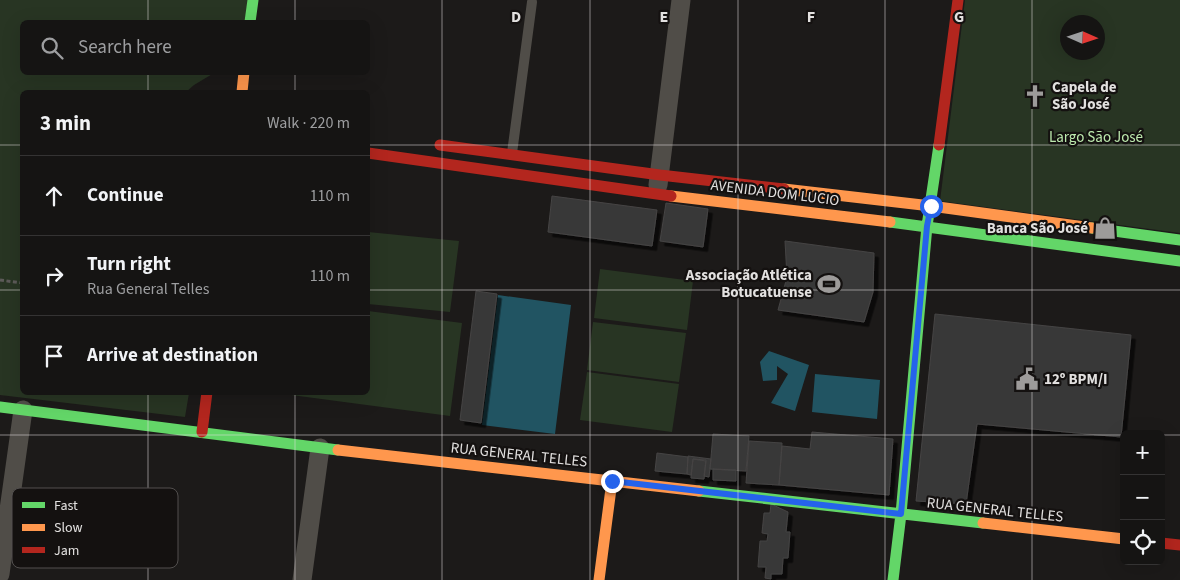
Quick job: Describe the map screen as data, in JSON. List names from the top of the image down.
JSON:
{
  "streets": {
    "street": ["AVENIDA DOM LUCIO", "RUA GENERAL TELLES"]
  },
  "parks": ["Largo São José"],
  "places": {
    "church": ["Capela de São José"],
    "shop": ["Banca São José"],
    "sports": ["Associação Atlética Botucatuense"],
    "public building": ["12º BPM/I"]
  },
  "legend": ["Fast", "Slow", "Jam"],
  "north": "right",
  "page": {
    "search": "Search here",
    "heading": ["3 min", "Walk · 220 m"],
    "list": [
      ["Continue", "110 m"],
      ["Turn right", "Rua General Telles", "110 m"],
      "Arrive at destination"
    ],
    "map_buttons": ["+", "−"]
  },
  "grid": {
    "columns": [
      "D",
      "E",
      "F",
      "G"
    ]
  }
}
